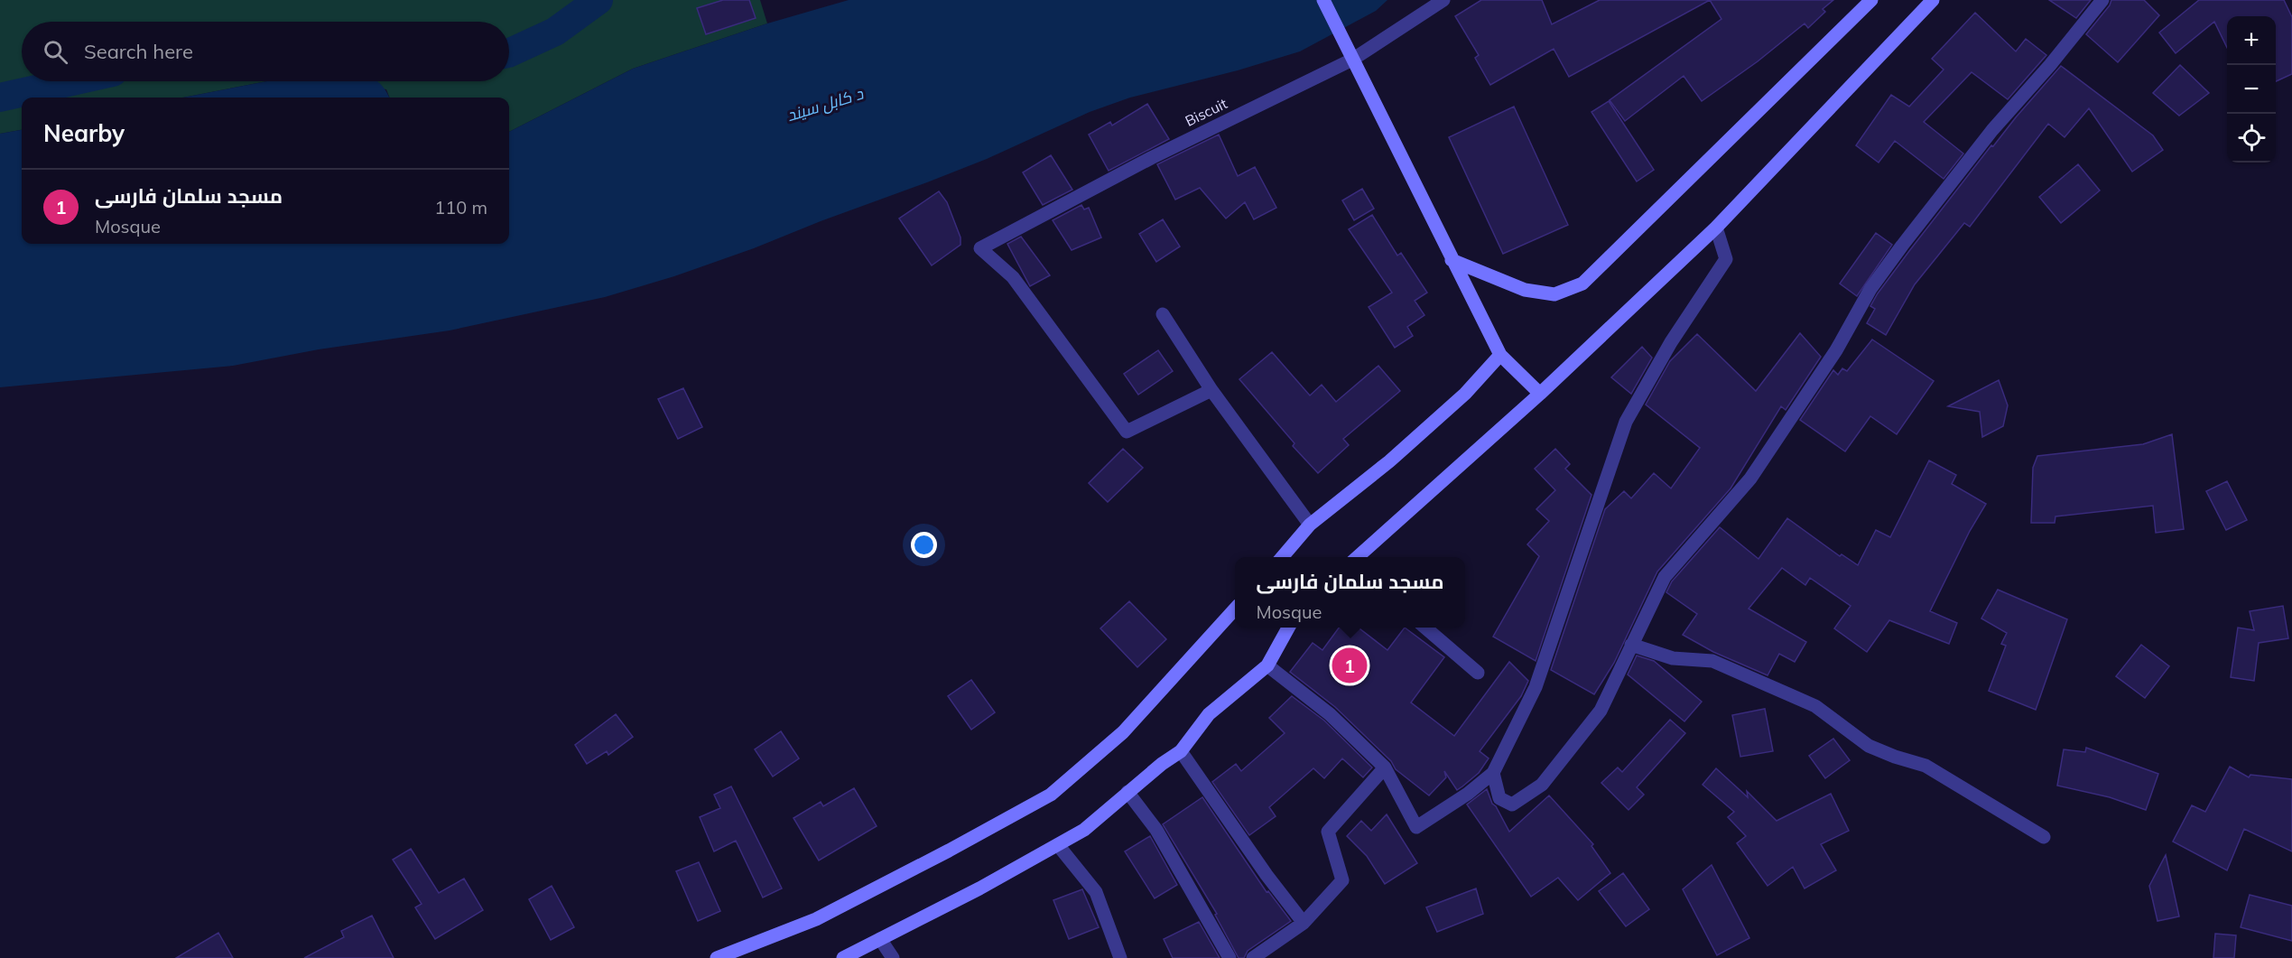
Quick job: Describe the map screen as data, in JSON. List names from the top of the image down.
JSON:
{
  "streets": {
    "street": ["Biscuit"]
  },
  "water": ["د کابل سيند"],
  "page": {
    "map_buttons": ["+", "−"],
    "search": "Search here",
    "heading": "Nearby",
    "list": [
      {
        "mark": "1",
        "name": "مسجد سلمان فارسی",
        "note": "Mosque",
        "value": "110 m"
      }
    ],
    "popup": ["مسجد سلمان فارسی", "Mosque"],
    "pins": "1"
  }
}
